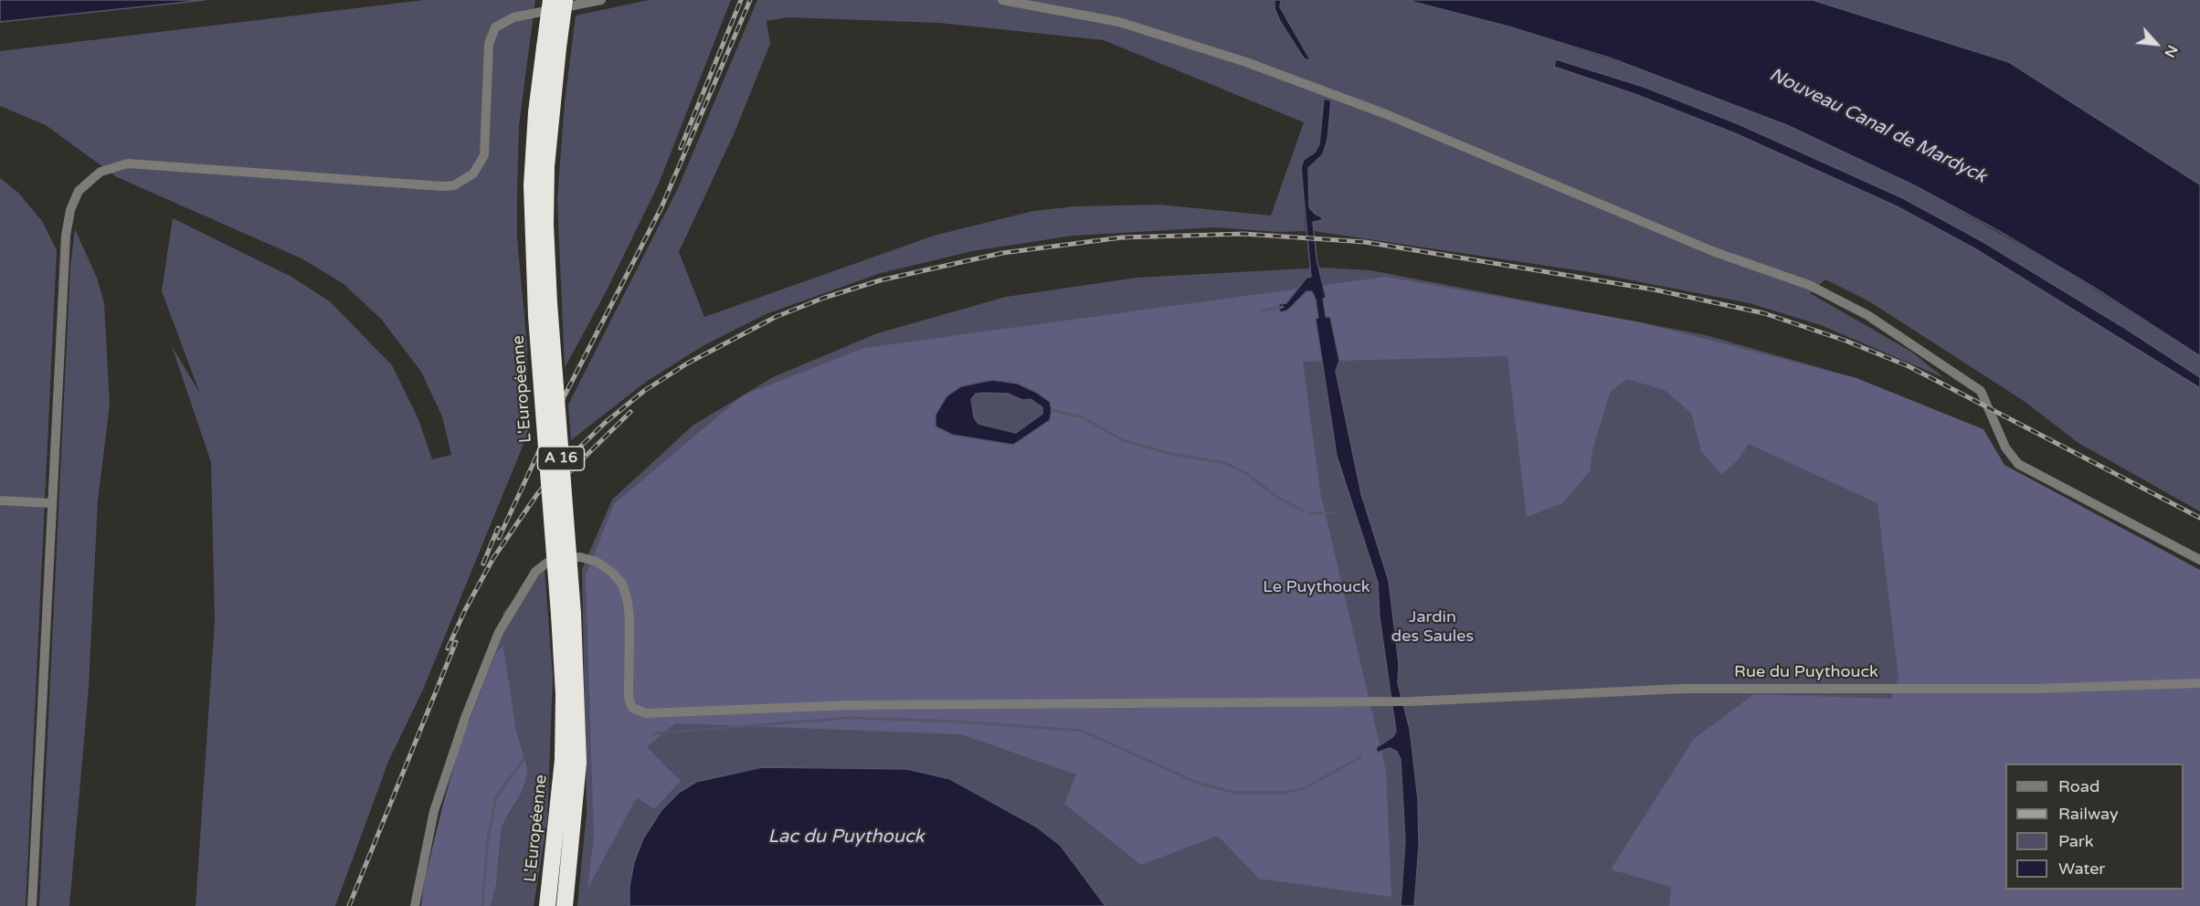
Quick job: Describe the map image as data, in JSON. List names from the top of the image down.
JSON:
{
  "streets": {
    "highway": ["L'Européenne", "A 16"],
    "street": ["Rue du Puythouck"]
  },
  "water": ["Nouveau Canal de Mardyck", "Lac du Puythouck"],
  "parks": ["Le Puythouck", "Jardin des Saules"],
  "legend": [
    "Road",
    "Railway",
    "Park",
    "Water"
  ],
  "north": "bottom right"
}
